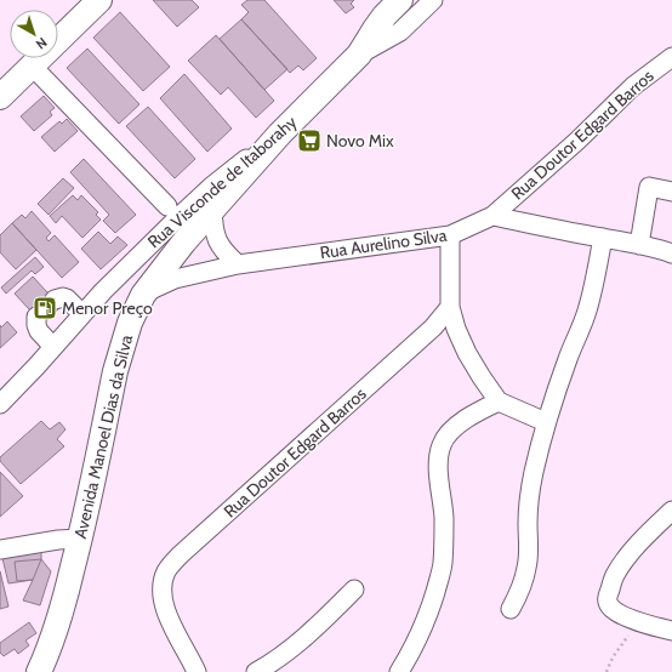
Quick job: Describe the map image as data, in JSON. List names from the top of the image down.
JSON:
{
  "streets": {
    "main road": ["Rua Visconde de Itaborahy", "Avenida Manoel Dias da Silva"],
    "street": ["Rua Doutor Edgard Barros", "Rua Aurelino Silva"]
  },
  "crossings": [
    ["Rua Doutor Edgard Barros", "Rua Aurelino Silva"],
    ["Rua Visconde de Itaborahy", "Avenida Manoel Dias da Silva"],
    ["Rua Aurelino Silva", "Avenida Manoel Dias da Silva"]
  ],
  "places": {
    "supermarket": ["Novo Mix"],
    "fuel station": ["Menor Preço"]
  },
  "north": "bottom right"
}
